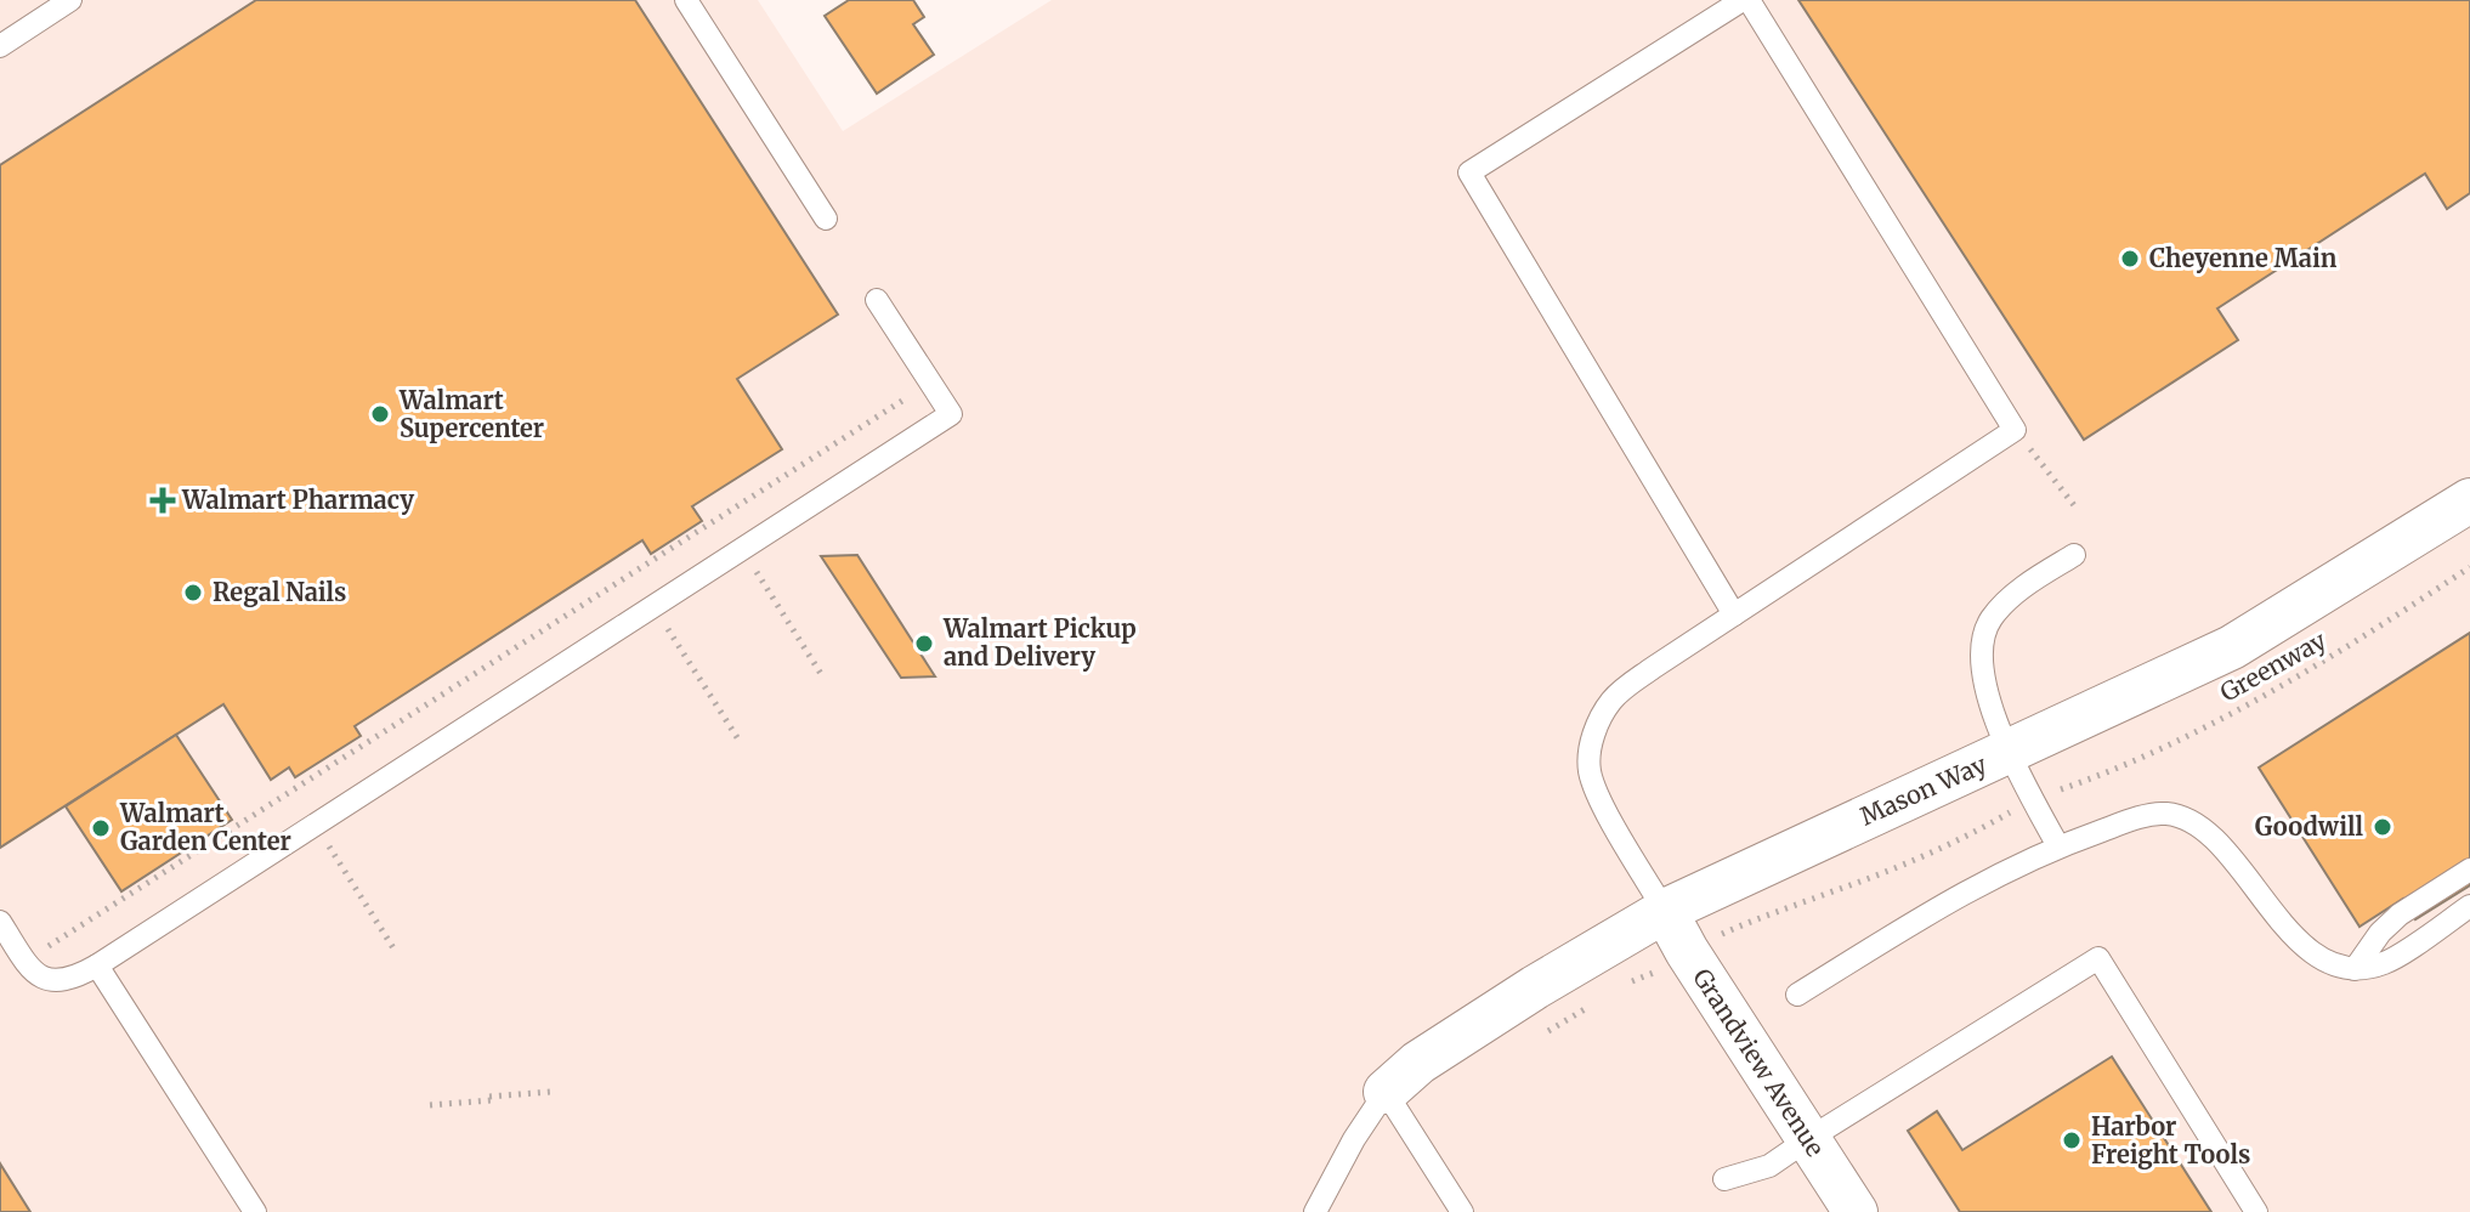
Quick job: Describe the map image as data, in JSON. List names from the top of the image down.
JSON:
{
  "streets": {
    "street": ["Mason Way", "Grandview Avenue"],
    "path": ["Greenway"]
  },
  "crossings": [
    ["Mason Way", "Grandview Avenue"]
  ],
  "places": {
    "other": [
      "Cheyenne Main",
      "Walmart Supercenter",
      "Regal Nails",
      "Walmart Pickup and Delivery",
      "Goodwill",
      "Walmart Garden Center",
      "Harbor Freight Tools"
    ],
    "health": ["Walmart Pharmacy"]
  }
}
